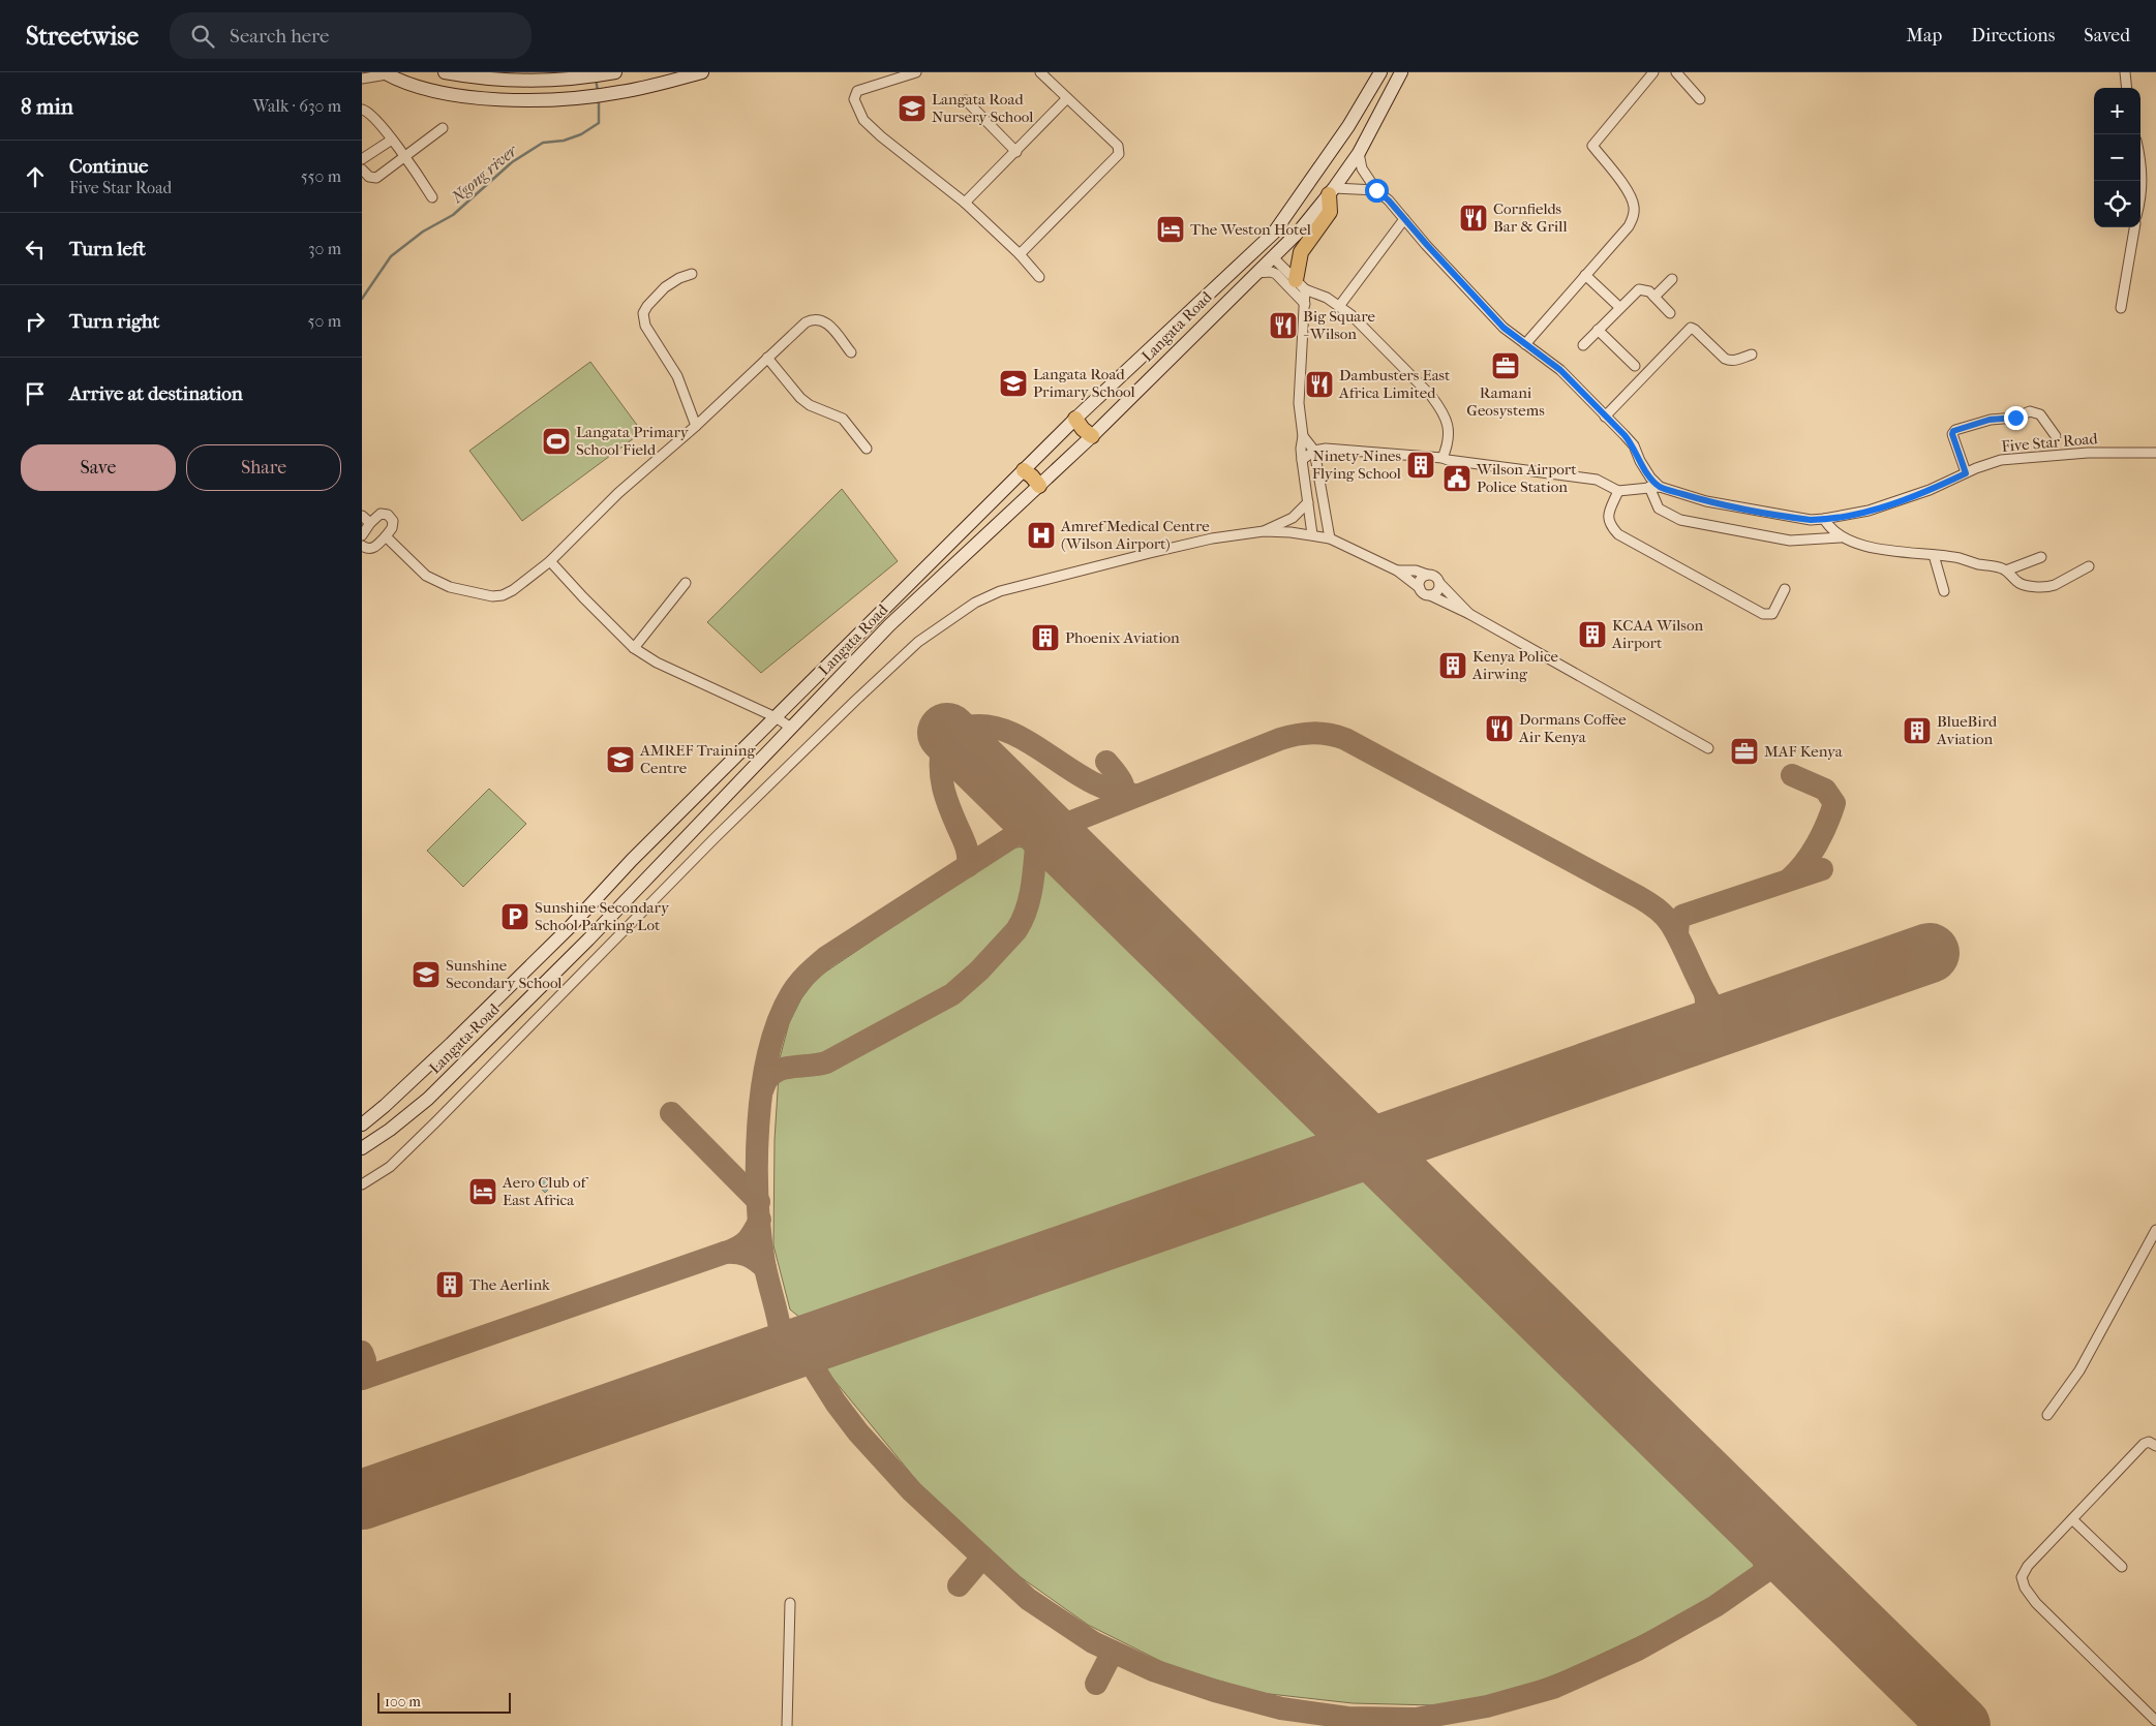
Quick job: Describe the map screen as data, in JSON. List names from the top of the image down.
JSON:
{
  "streets": {
    "main road": ["Langata Road"],
    "street": ["Five Star Road"]
  },
  "water": ["Ngong river"],
  "places": {
    "school or university": [
      "Langata Road Nursery School",
      "Langata Road Primary School",
      "AMREF Training Centre",
      "Sunshine Secondary School"
    ],
    "restaurant": [
      "Cornfields Bar & Grill",
      "Big Square - Wilson",
      "Dambusters East Africa Limited",
      "Dormans Coffee Air Kenya"
    ],
    "hotel": ["The Weston Hotel", "Aero Club of East Africa"],
    "office": ["Ramani Geosystems", "MAF Kenya"],
    "sports": ["Langata Primary School Field"],
    "building": [
      "Ninety Nines Flying School",
      "KCAA Wilson Airport",
      "Phoenix Aviation",
      "Kenya Police Airwing",
      "BlueBird Aviation",
      "The Aerlink"
    ],
    "public building": ["Wilson Airport Police Station"],
    "hospital": ["Amref Medical Centre (Wilson Airport)"],
    "parking": ["Sunshine Secondary School Parking Lot"]
  },
  "scale_bar": "100 m",
  "page": {
    "header": "Streetwise",
    "search": "Search here",
    "nav": ["Map", "Directions", "Saved"],
    "heading": ["8 min", "Walk · 630 m"],
    "map_buttons": ["+", "−"],
    "list": [
      ["Continue", "Five Star Road", "550 m"],
      ["Turn left", "30 m"],
      ["Turn right", "50 m"],
      "Arrive at destination"
    ],
    "buttons": ["Save", "Share"],
    "scale": "100 m"
  }
}
